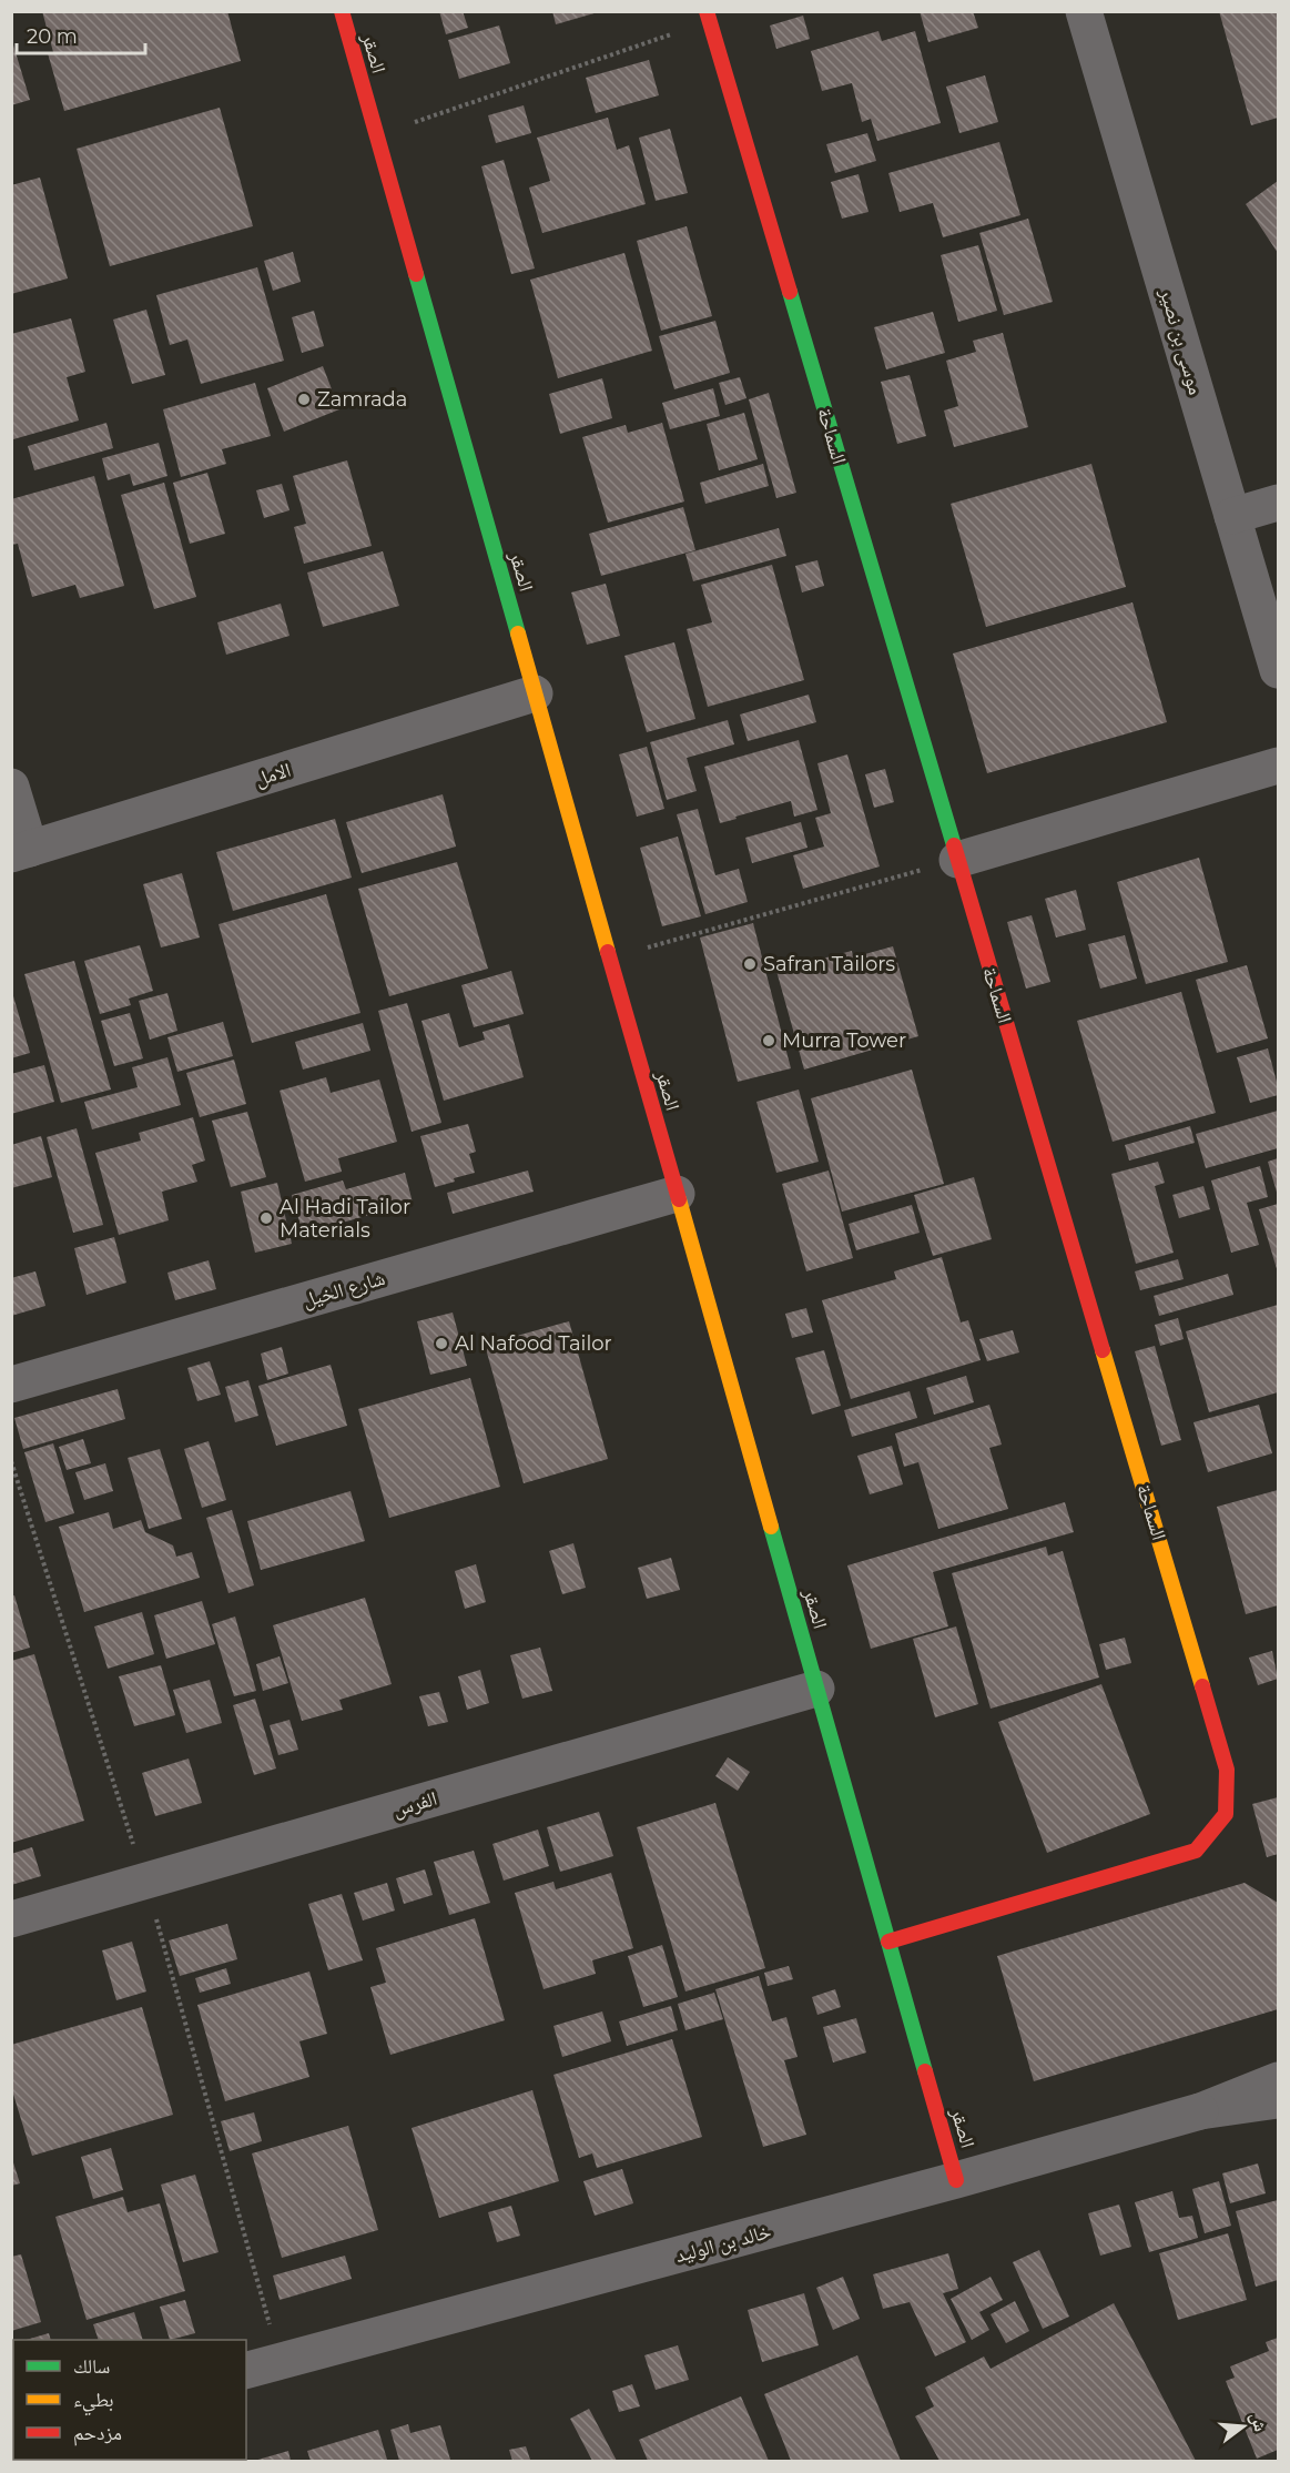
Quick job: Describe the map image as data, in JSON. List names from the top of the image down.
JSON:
{
  "streets": {
    "street": [
      "الصقر",
      "موسى بن نصير",
      "السماحة",
      "الامل",
      "شارع الخيل",
      "الفرس",
      "خالد بن الوليد"
    ]
  },
  "crossings": [
    ["الصقر", "السماحة"],
    ["الصقر", "الامل"],
    ["الصقر", "شارع الخيل"],
    ["الصقر", "الفرس"],
    ["الصقر", "خالد بن الوليد"]
  ],
  "places": [
    "Zamrada",
    "Safran Tailors",
    "Murra Tower",
    "Al Hadi Tailor Materials",
    "Al Nafood Tailor"
  ],
  "legend": ["سالك", "بطيء", "مزدحم"],
  "scale_bar": "20 m",
  "north": "right"
}
